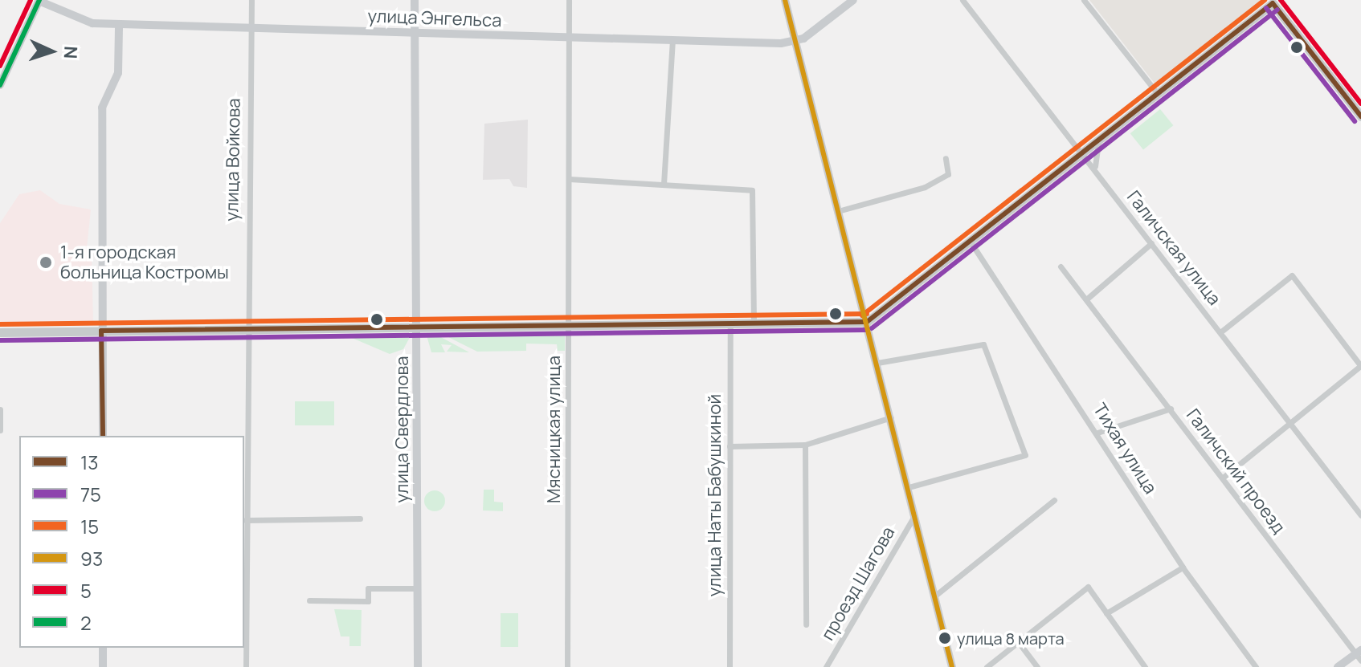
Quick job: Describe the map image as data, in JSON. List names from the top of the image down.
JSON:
{
  "streets": {
    "main road": ["улица Энгельса", "улица Свердлова"],
    "street": [
      "улица Войкова",
      "Галичская улица",
      "Мясницкая улица",
      "Тихая улица",
      "Галичский проезд",
      "улица Наты Бабушкиной",
      "проезд Шагова"
    ]
  },
  "crossings": [
    ["улица Энгельса", "улица Войкова"],
    ["улица Энгельса", "улица Свердлова"],
    ["улица Энгельса", "Мясницкая улица"]
  ],
  "places": ["1-я городская больница Костромы", "улица 8 марта"],
  "lines": [
    "transit line 15",
    "transit line 93",
    "transit line 5",
    "transit line 2",
    "transit line 13",
    "transit line 75"
  ],
  "legend": [
    "13",
    "75",
    "15",
    "93",
    "5",
    "2"
  ],
  "north": "right"
}
